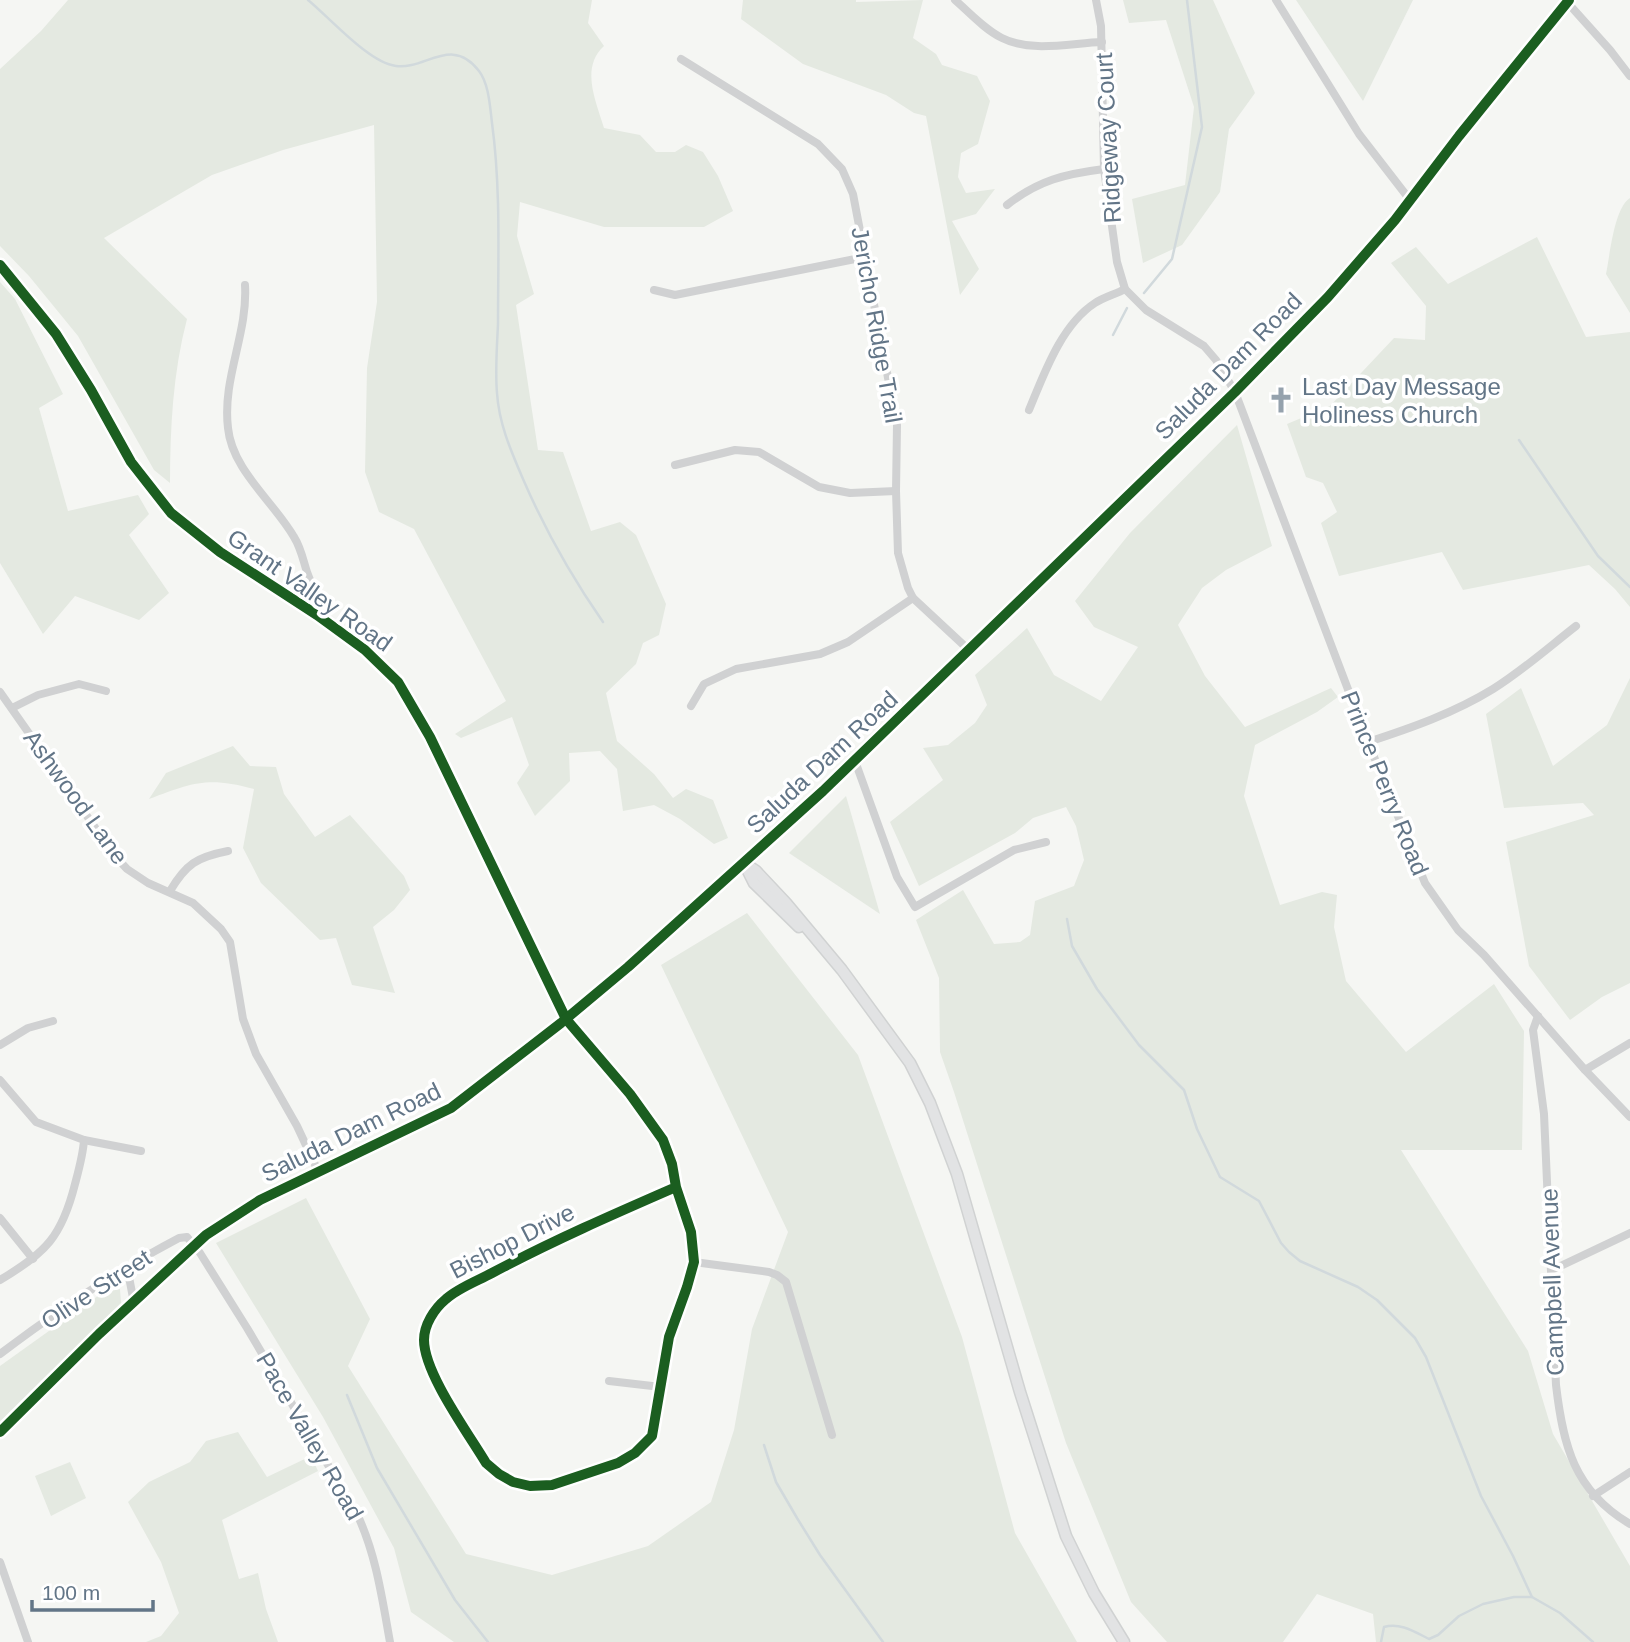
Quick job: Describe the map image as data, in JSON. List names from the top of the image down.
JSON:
{
  "streets": {
    "street": [
      "Ridgeway Court",
      "Jericho Ridge Trail",
      "Saluda Dam Road",
      "Grant Valley Road",
      "Prince Perry Road",
      "Ashwood Lane",
      "Bishop Drive",
      "Campbell Avenue",
      "Olive Street",
      "Pace Valley Road"
    ]
  },
  "crossings": [
    ["Jericho Ridge Trail", "Saluda Dam Road"],
    ["Saluda Dam Road", "Grant Valley Road"],
    ["Saluda Dam Road", "Prince Perry Road"],
    ["Saluda Dam Road", "Ashwood Lane"],
    ["Saluda Dam Road", "Bishop Drive"],
    ["Saluda Dam Road", "Olive Street"],
    ["Saluda Dam Road", "Pace Valley Road"],
    ["Grant Valley Road", "Bishop Drive"],
    ["Prince Perry Road", "Campbell Avenue"],
    ["Olive Street", "Pace Valley Road"]
  ],
  "places": {
    "church": ["Last Day Message Holiness Church"]
  },
  "scale_bar": "100 m"
}
